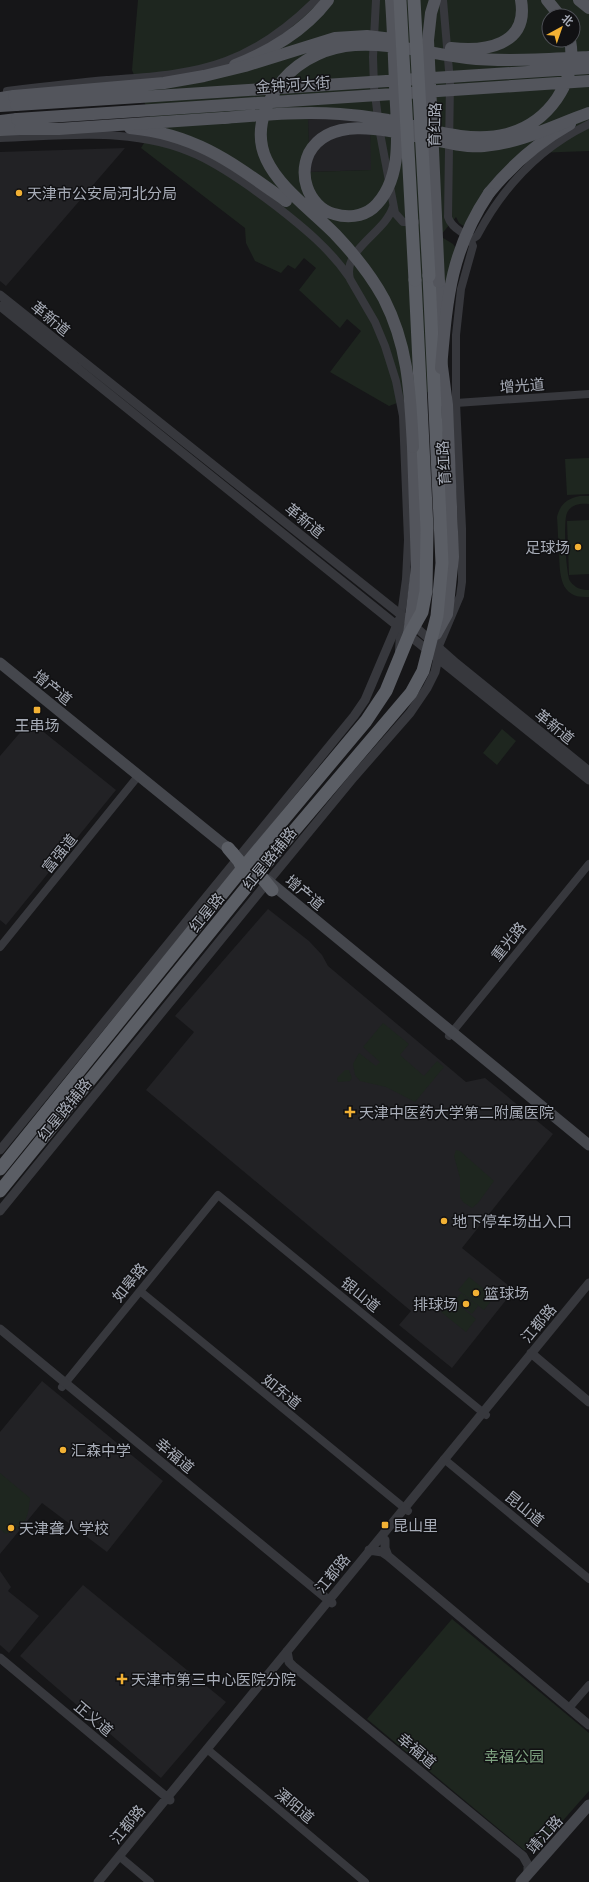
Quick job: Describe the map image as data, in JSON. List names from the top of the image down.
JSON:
{
  "streets": {
    "highway": ["育红路", "红星路"],
    "main road": ["金钟河大街", "增产道", "靖江路"],
    "street": [
      "革新道",
      "增光道",
      "富强道",
      "红星路辅路",
      "重光路",
      "如皋路",
      "银山道",
      "江都路",
      "如东道",
      "幸福道",
      "昆山道",
      "正义道",
      "溧阳道"
    ]
  },
  "crossings": [
    ["育红路", "革新道"],
    ["育红路", "增光道"],
    ["育红路", "红星路辅路"],
    ["育红路", "红星路"],
    ["革新道", "红星路辅路"],
    ["革新道", "红星路"],
    ["增产道", "富强道"],
    ["增产道", "红星路辅路"],
    ["增产道", "红星路"],
    ["增产道", "重光路"],
    ["红星路辅路", "红星路"],
    ["如皋路", "银山道"],
    ["如皋路", "如东道"],
    ["如皋路", "幸福道"],
    ["银山道", "江都路"],
    ["江都路", "如东道"],
    ["江都路", "幸福道"],
    ["江都路", "昆山道"],
    ["江都路", "正义道"],
    ["江都路", "溧阳道"]
  ],
  "parks": ["幸福公园"],
  "places": {
    "other": [
      "天津市公安局河北分局",
      "足球场",
      "地下停车场出入口",
      "篮球场",
      "排球场",
      "汇森中学",
      "天津聋人学校"
    ],
    "transit": ["王串场", "昆山里"],
    "health": ["天津中医药大学第二附属医院", "天津市第三中心医院分院"]
  },
  "north": "top right"
}
